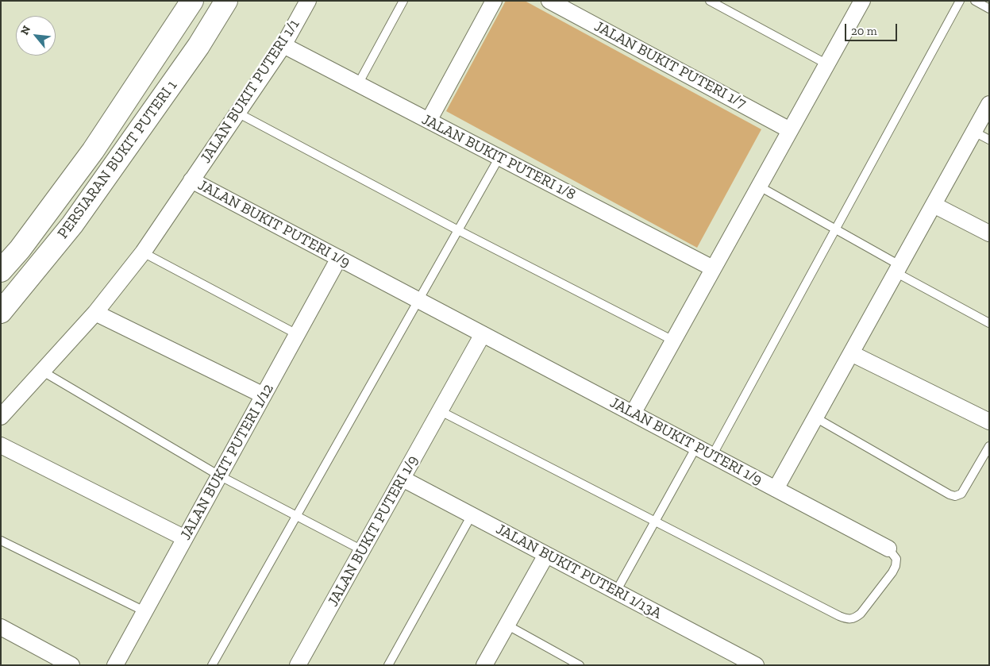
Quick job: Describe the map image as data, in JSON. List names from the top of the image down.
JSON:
{
  "streets": {
    "street": [
      "JALAN BUKIT PUTERI 1/7",
      "JALAN BUKIT PUTERI 1/1",
      "JALAN BUKIT PUTERI 1/8",
      "PERSIARAN BUKIT PUTERI 1",
      "JALAN BUKIT PUTERI 1/9",
      "JALAN BUKIT PUTERI 1/12",
      "JALAN BUKIT PUTERI 1/13A"
    ]
  },
  "crossings": [
    ["JALAN BUKIT PUTERI 1/1", "JALAN BUKIT PUTERI 1/8"],
    ["JALAN BUKIT PUTERI 1/1", "JALAN BUKIT PUTERI 1/9"],
    ["JALAN BUKIT PUTERI 1/9", "JALAN BUKIT PUTERI 1/12"],
    ["JALAN BUKIT PUTERI 1/9", "JALAN BUKIT PUTERI 1/13A"]
  ],
  "scale_bar": "20 m",
  "north": "top left"
}
